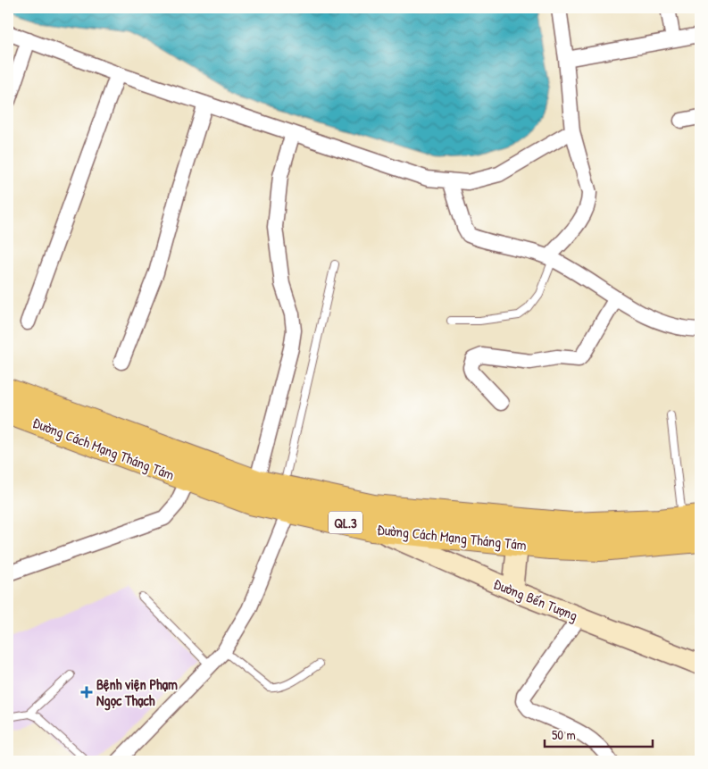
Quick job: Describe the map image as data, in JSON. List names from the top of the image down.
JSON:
{
  "streets": {
    "highway": ["Đường Cách Mạng Tháng Tám", "QL.3"],
    "street": ["Đường Bến Tượng"]
  },
  "crossings": [
    ["Đường Cách Mạng Tháng Tám", "Đường Bến Tượng"]
  ],
  "places": {
    "health": ["Bệnh viện Phạm Ngọc Thạch"]
  },
  "scale_bar": "50 m"
}
